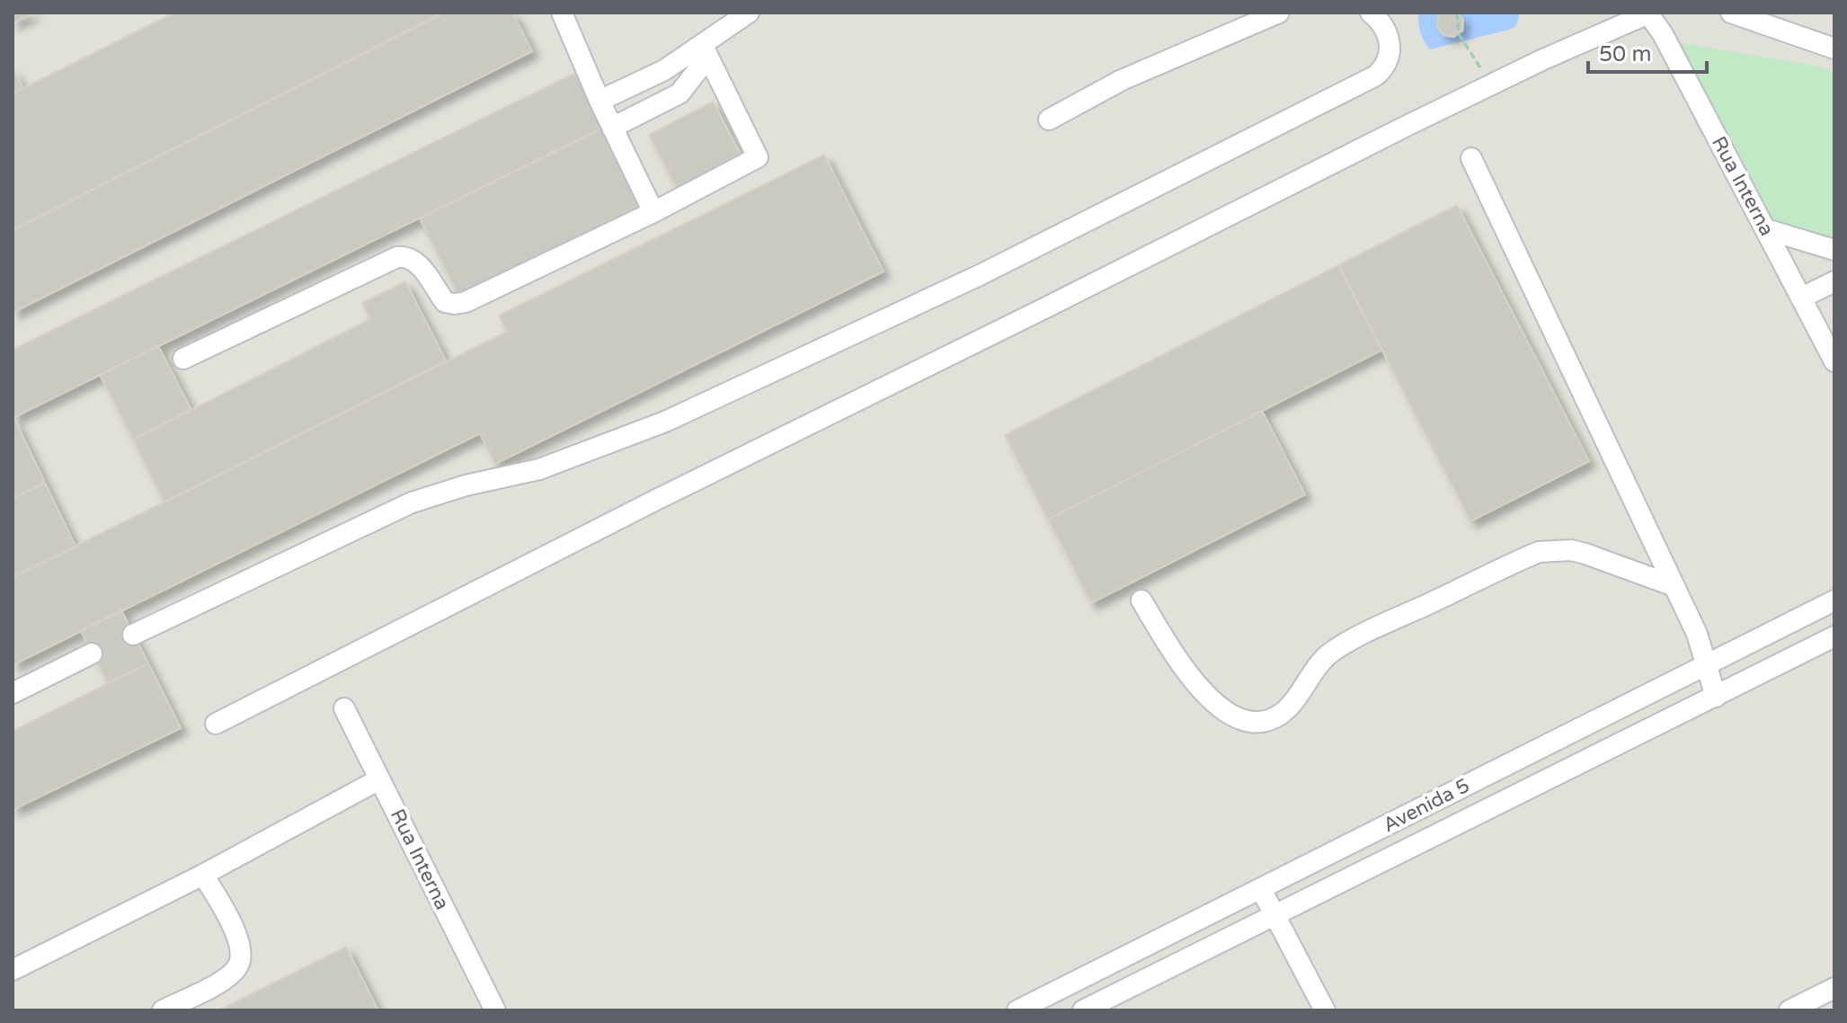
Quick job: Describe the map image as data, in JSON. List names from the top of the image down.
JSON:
{
  "streets": {
    "lane": ["Rua Interna", "Avenida 5"]
  },
  "scale_bar": "50 m"
}
